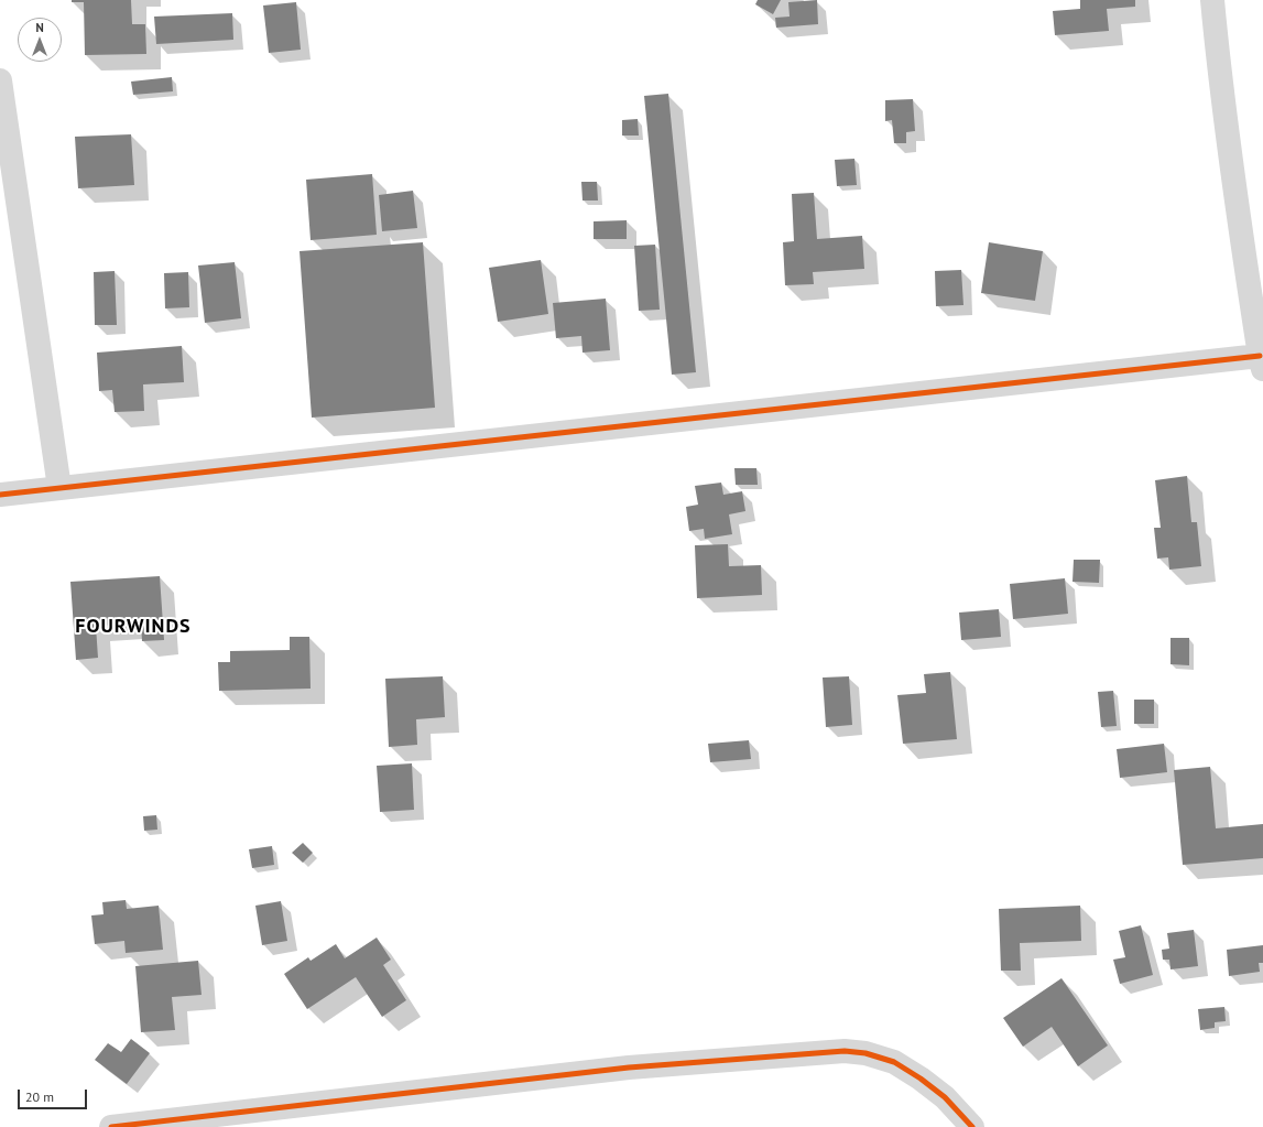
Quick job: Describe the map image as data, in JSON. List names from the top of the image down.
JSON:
{
  "districts": ["FOURWINDS"],
  "scale_bar": "20 m",
  "north": "top"
}
